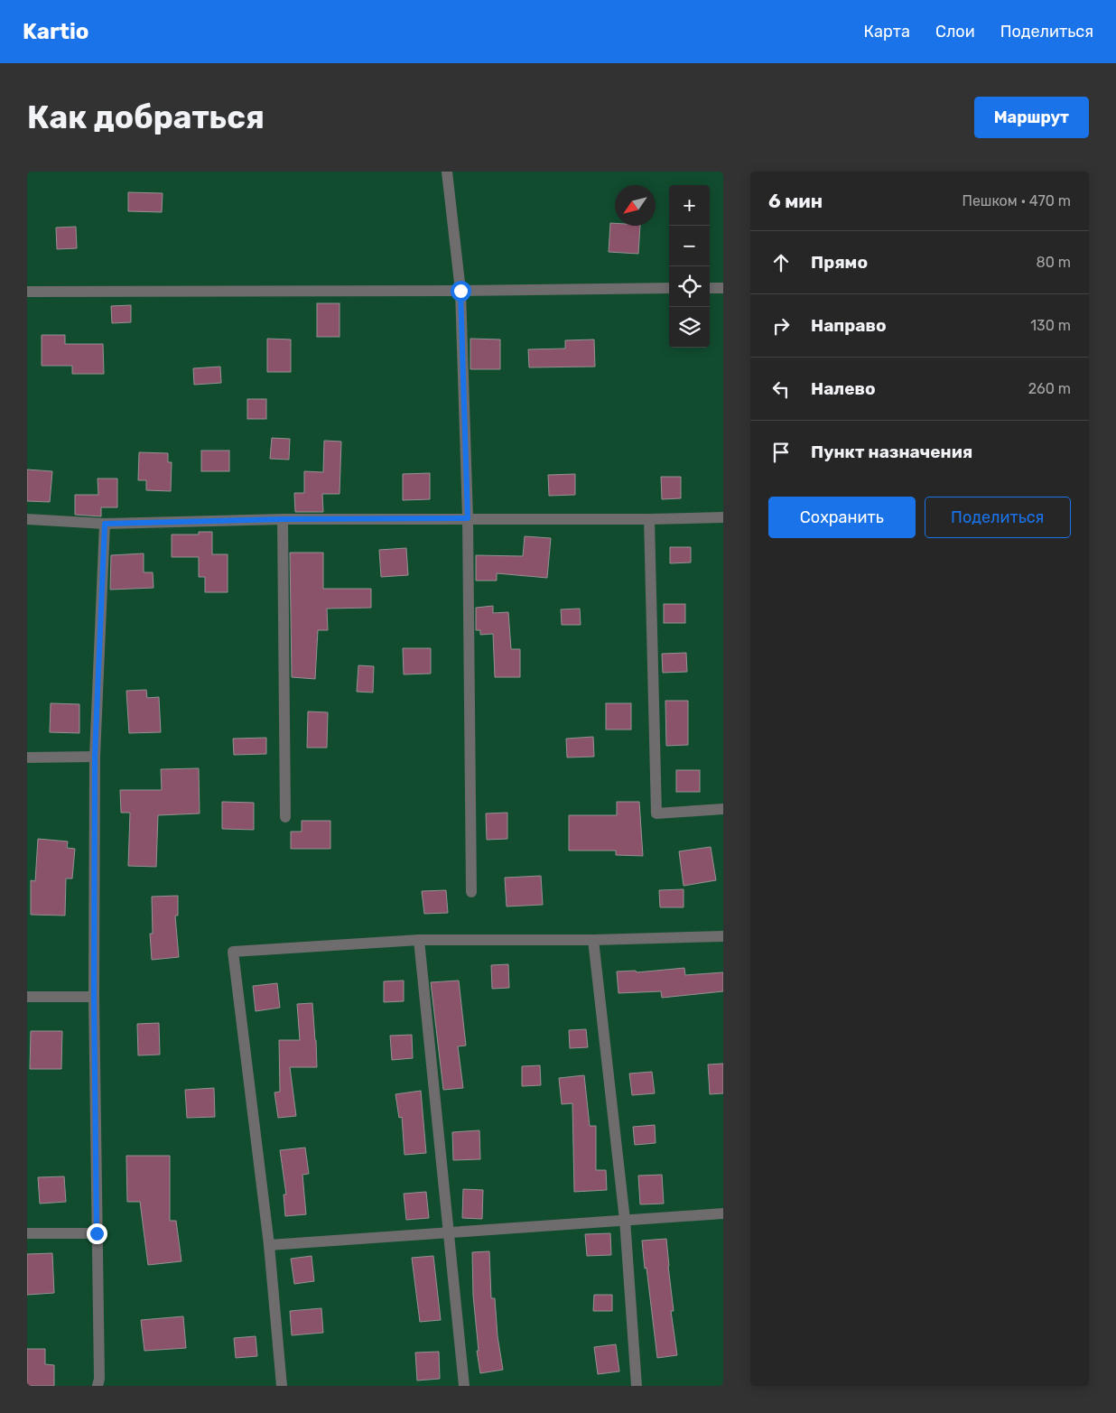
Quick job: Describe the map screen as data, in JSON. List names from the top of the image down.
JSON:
{
  "north": "bottom left",
  "page": {
    "header": "Kartio",
    "nav": ["Карта", "Слои", "Поделиться"],
    "buttons": [
      "Маршрут",
      ["Сохранить", "Поделиться"]
    ],
    "title": "Как добраться",
    "heading": ["6 мин", "Пешком · 470 m"],
    "map_buttons": ["+", "−"],
    "list": [
      ["Прямо", "80 m"],
      ["Направо", "130 m"],
      ["Налево", "260 m"],
      "Пункт назначения"
    ]
  }
}
